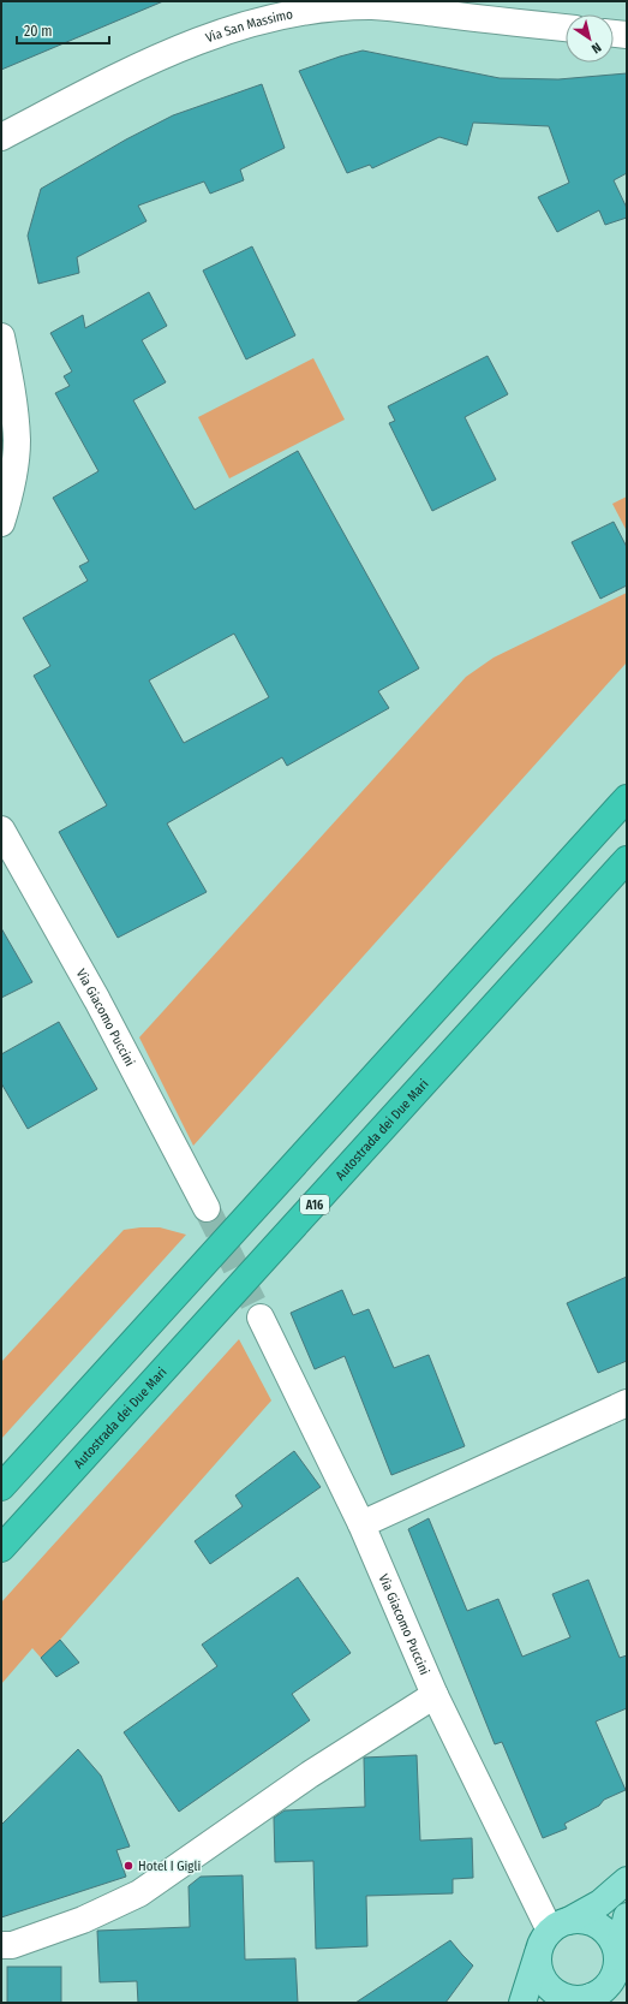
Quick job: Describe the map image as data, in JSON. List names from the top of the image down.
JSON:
{
  "streets": {
    "highway": ["Autostrada dei Due Mari", "A16"],
    "street": ["Via San Massimo", "Via Giacomo Puccini"]
  },
  "places": ["Hotel I Gigli"],
  "scale_bar": "20 m",
  "north": "bottom right"
}
